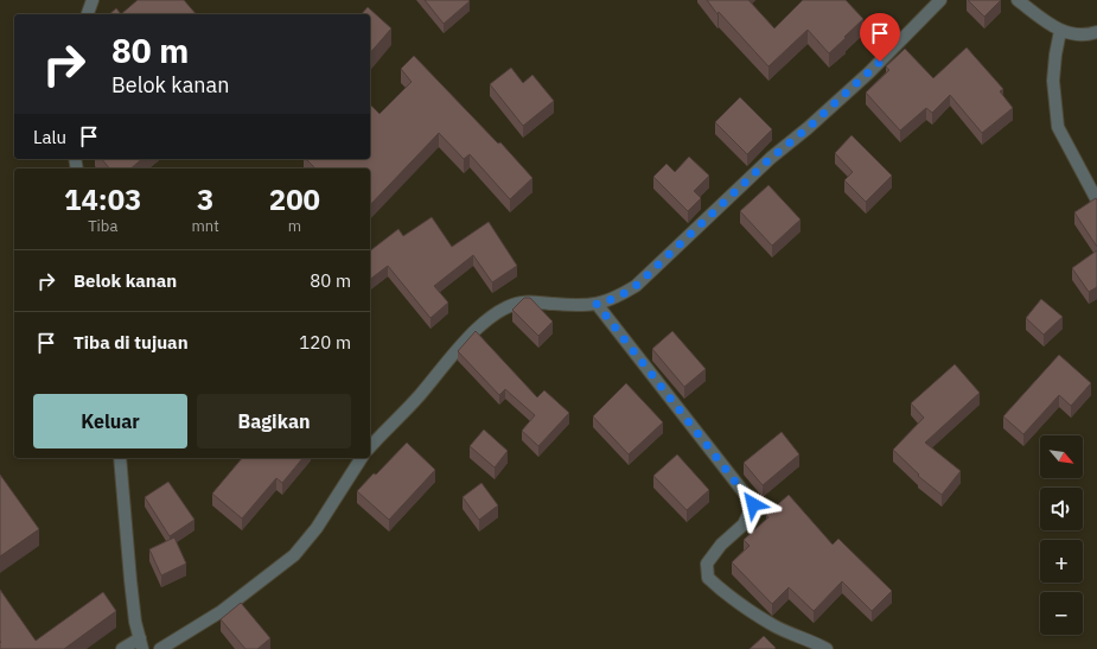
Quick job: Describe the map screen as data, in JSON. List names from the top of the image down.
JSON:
{
  "north": "bottom right",
  "page": {
    "turn": ["80 m", "Belok kanan"],
    "then": "Lalu",
    "eta": [
      "14:03",
      "Tiba",
      "3",
      "mnt",
      "200",
      "m"
    ],
    "list": [
      {
        "name": "Belok kanan",
        "value": "80 m"
      },
      {
        "name": "Tiba di tujuan",
        "value": "120 m"
      }
    ],
    "buttons": ["Keluar", "Bagikan"],
    "map_buttons": ["+", "−"]
  }
}
